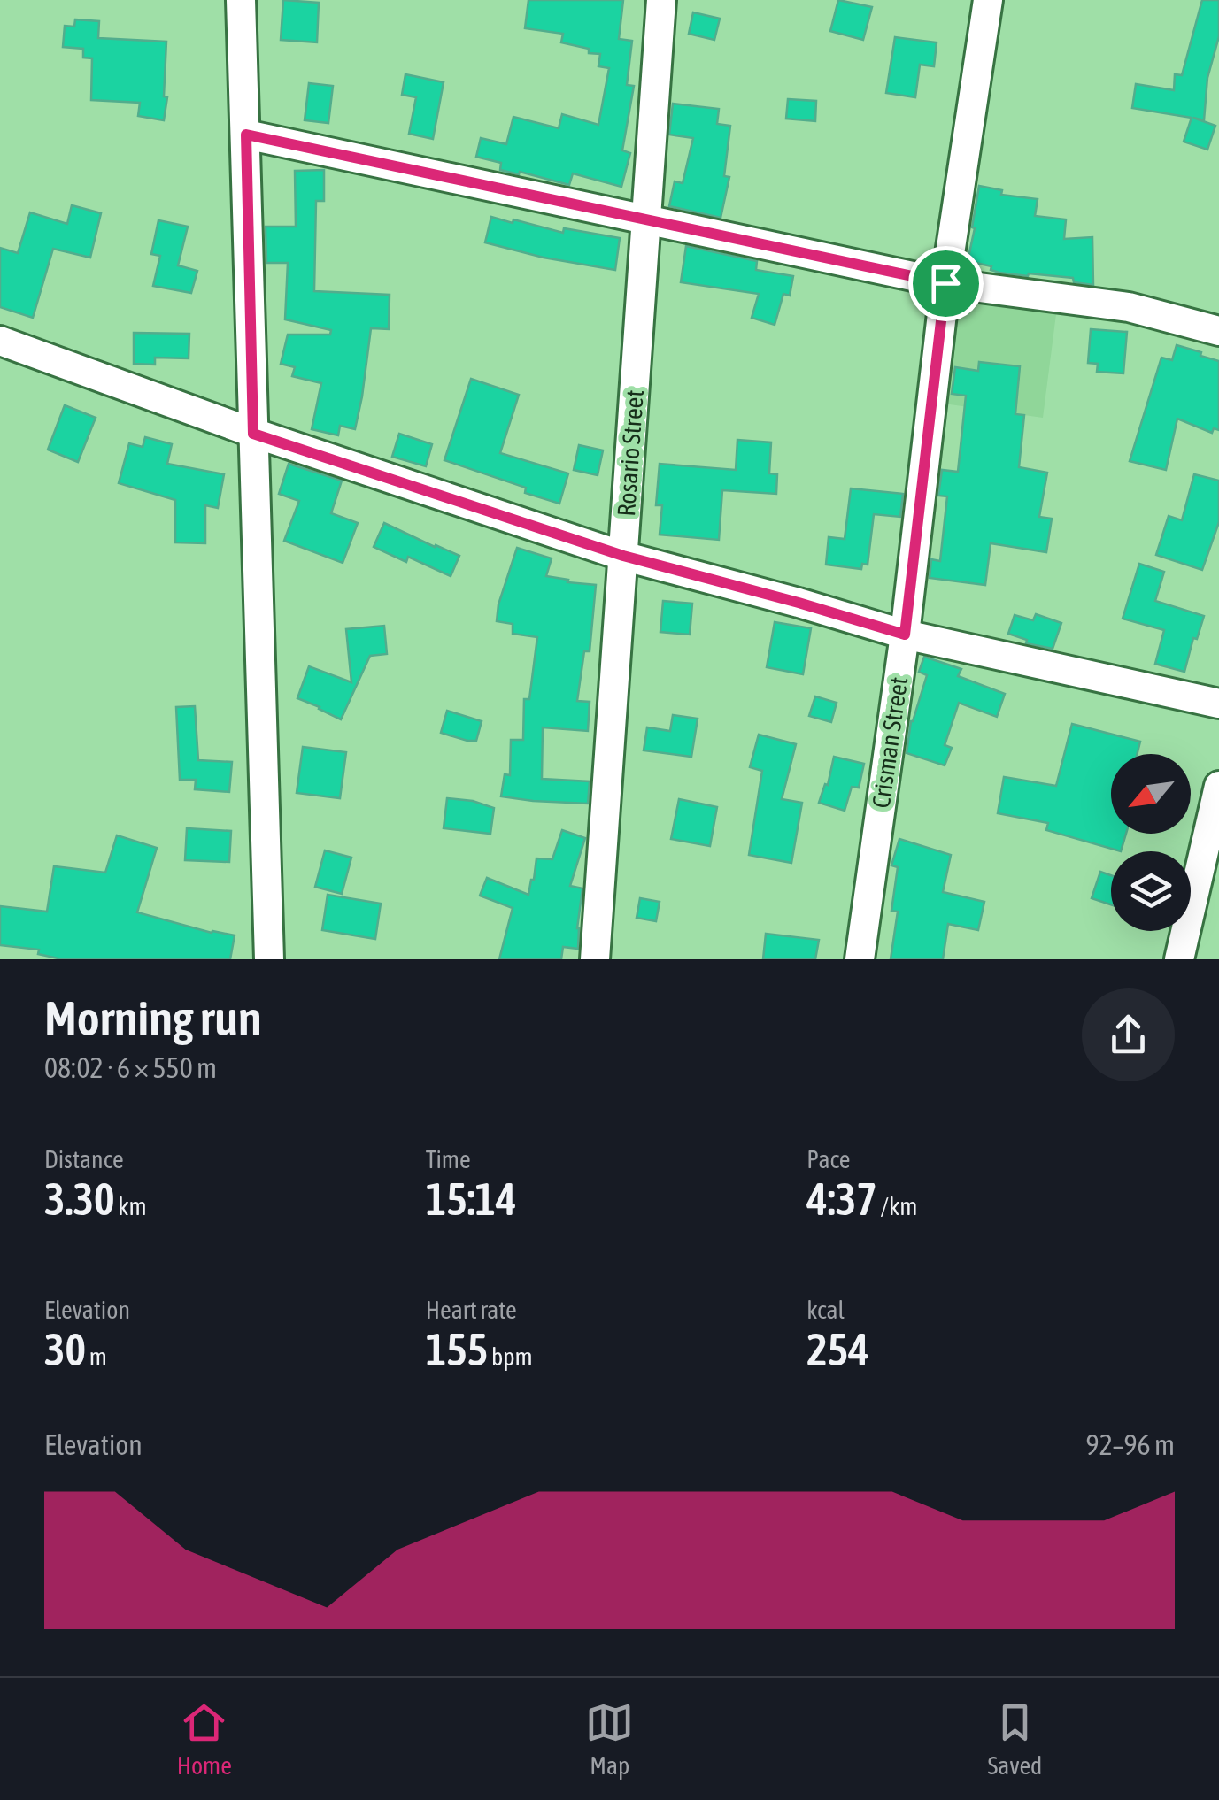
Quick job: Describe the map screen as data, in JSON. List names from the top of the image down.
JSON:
{
  "streets": {
    "street": ["Rosario Street", "Crisman Street"]
  },
  "north": "bottom left",
  "page": {
    "heading": ["Morning run", "08:02 · 6 × 550 m"],
    "stats": [
      ["Distance", "3.30 km"],
      ["Time", "15:14"],
      ["Pace", "4:37 /km"],
      ["Elevation", "30 m"],
      ["Heart rate", "155 bpm"],
      ["kcal", "254"]
    ],
    "chart": ["Elevation", "92–96 m"],
    "tabs": ["Home", "Map", "Saved"]
  }
}
